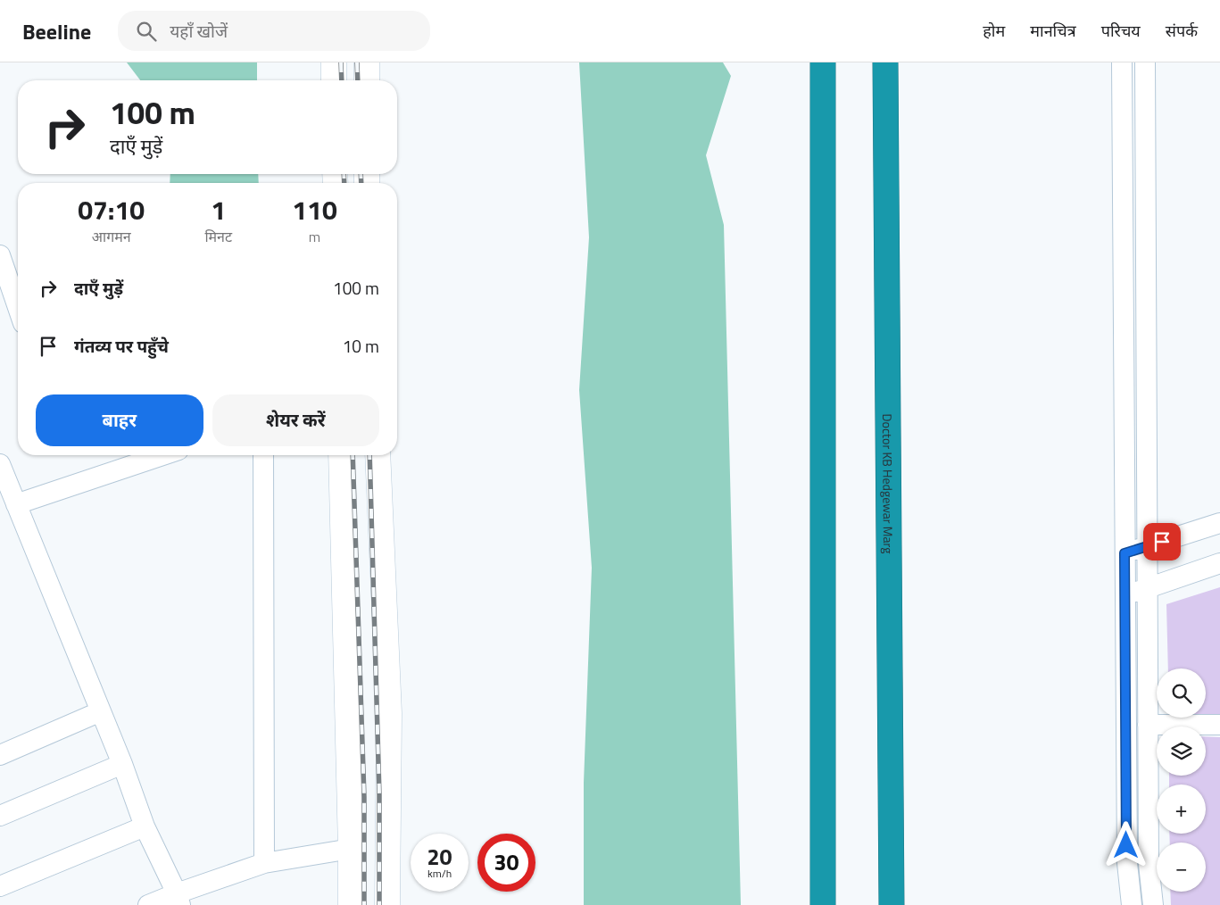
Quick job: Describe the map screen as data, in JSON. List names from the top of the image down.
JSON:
{
  "streets": {
    "highway": ["Doctor KB Hedgewar Marg"]
  },
  "page": {
    "header": "Beeline",
    "search": "यहाँ खोजें",
    "nav": [
      "होम",
      "मानचित्र",
      "परिचय",
      "संपर्क"
    ],
    "turn": ["100 m", "दाएँ मुड़ें"],
    "eta": [
      "07:10",
      "आगमन",
      "1",
      "मिनट",
      "110",
      "m"
    ],
    "list": [
      {
        "name": "दाएँ मुड़ें",
        "value": "100 m"
      },
      {
        "name": "गंतव्य पर पहुँचे",
        "value": "10 m"
      }
    ],
    "buttons": ["बाहर", "शेयर करें"],
    "map_buttons": ["+", "−"],
    "speed": "20 km/h",
    "limit": "30"
  }
}
